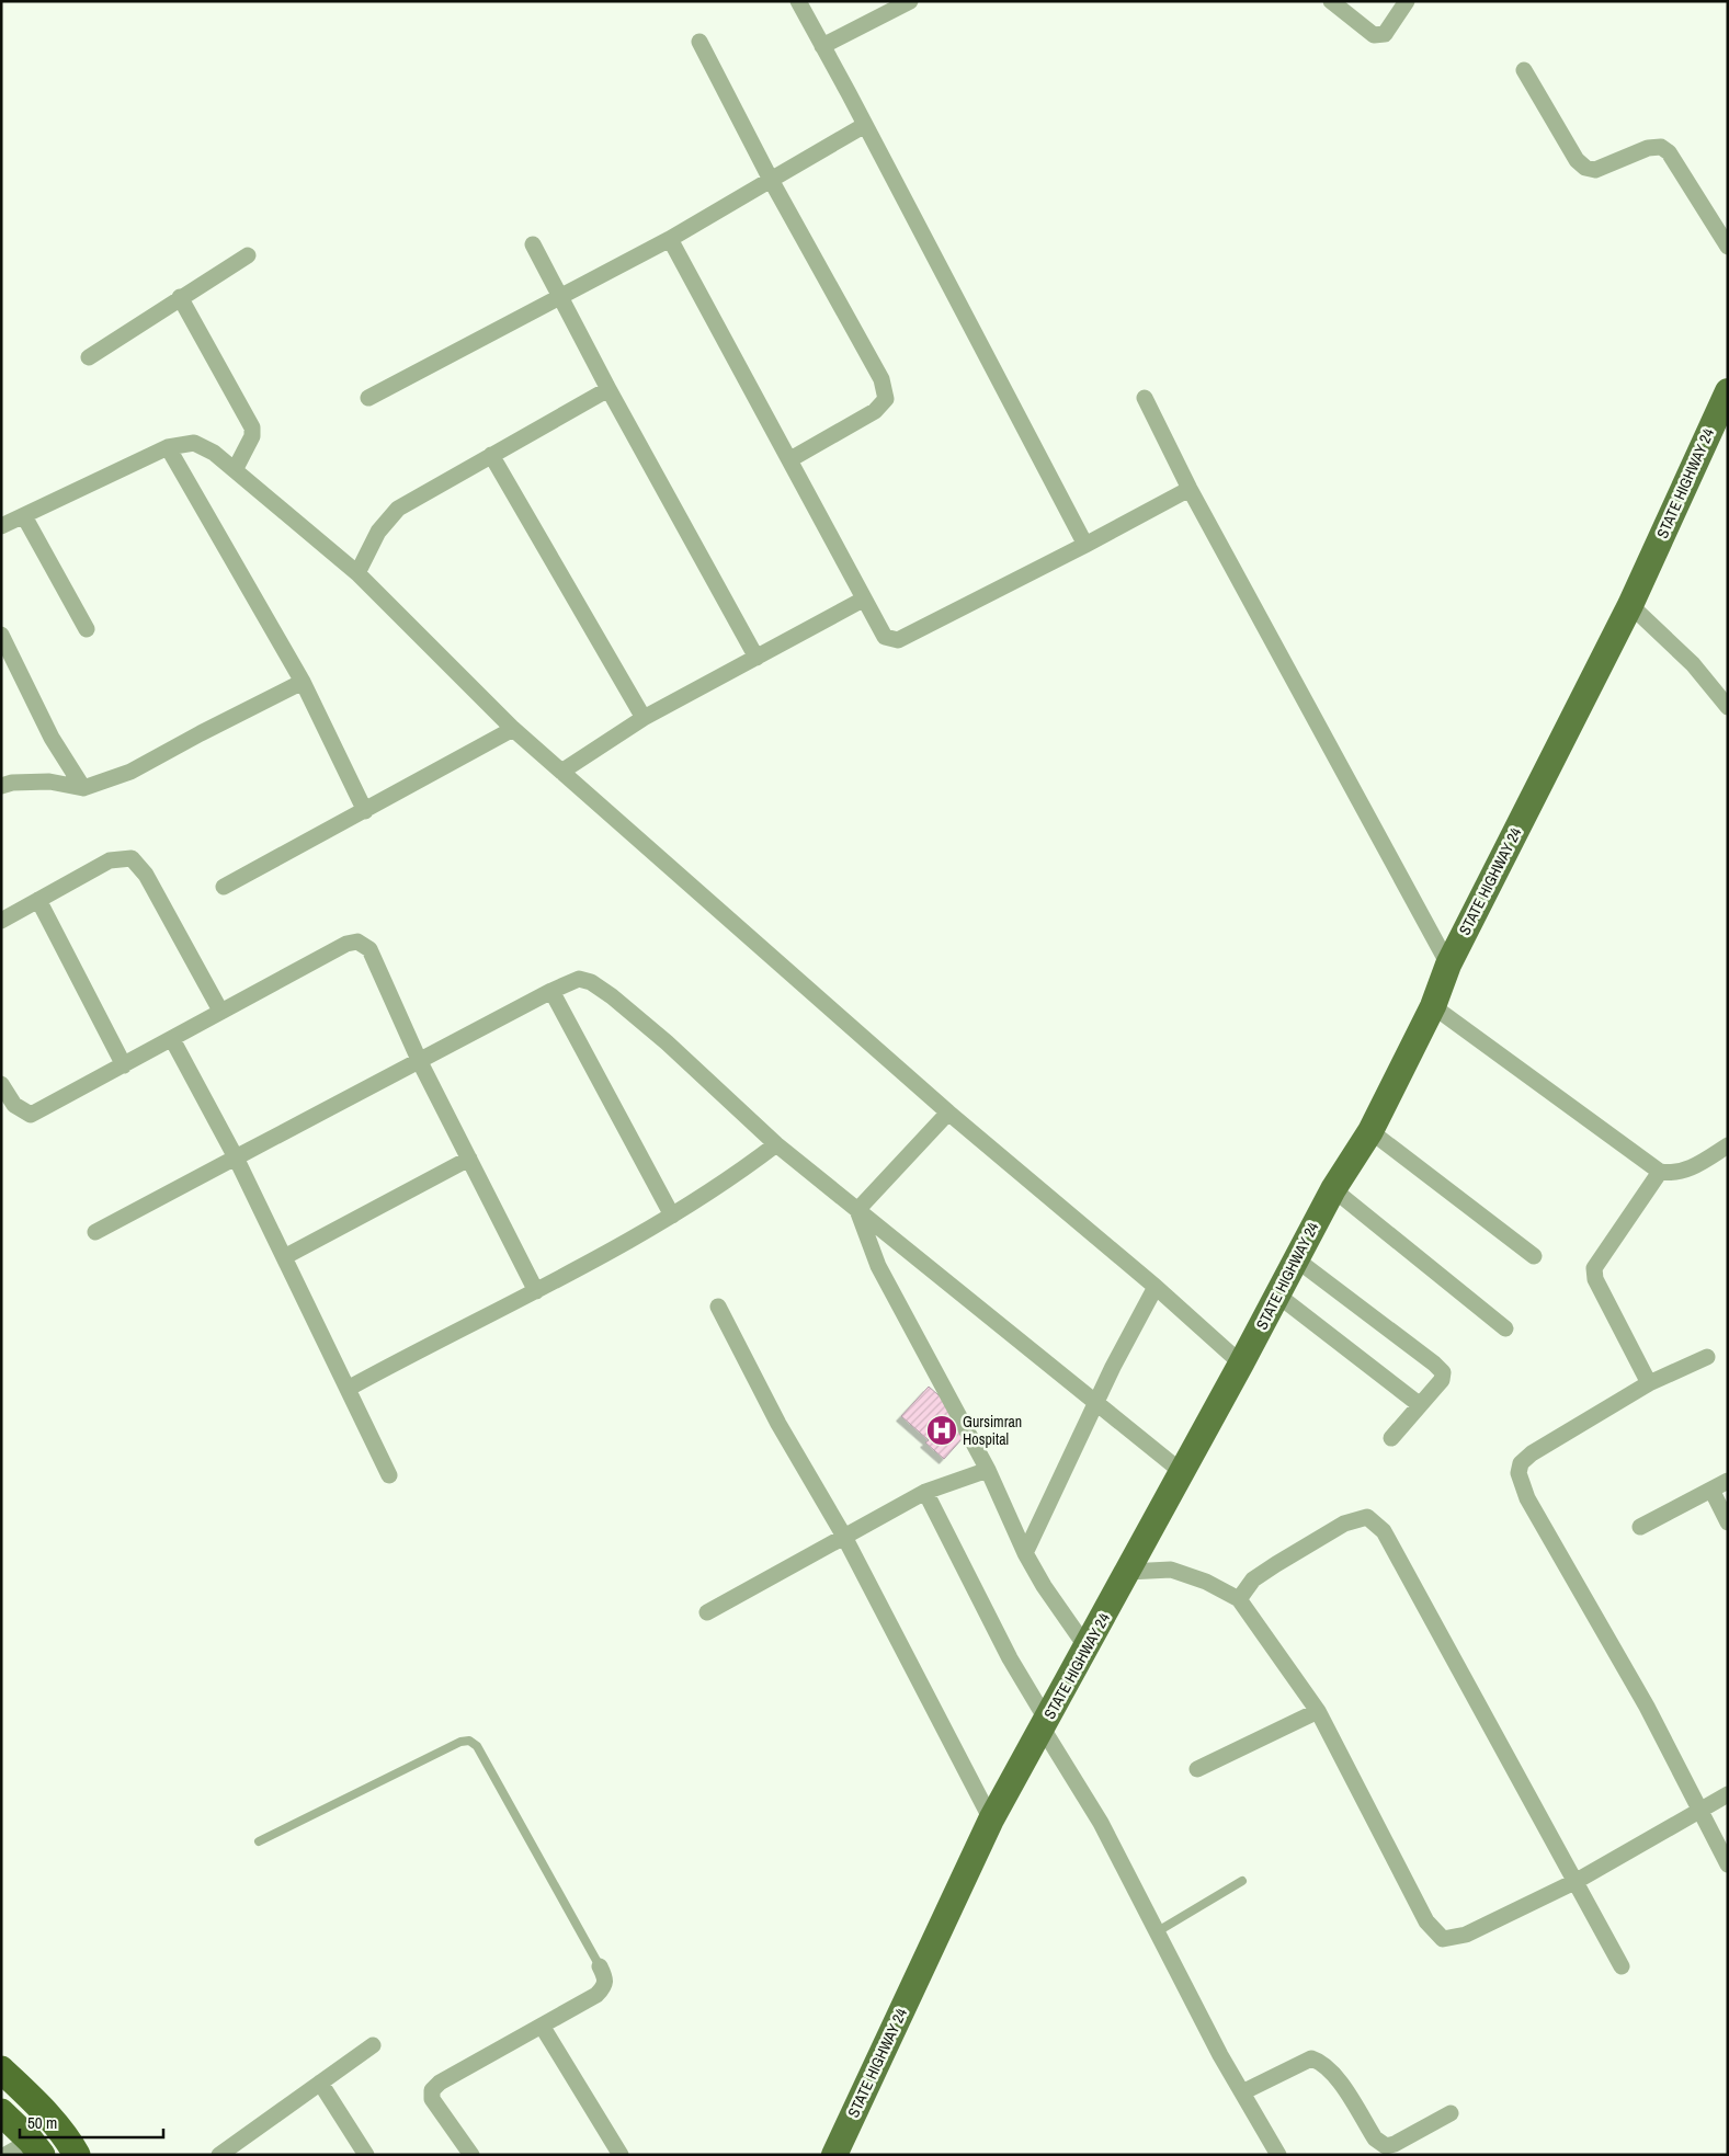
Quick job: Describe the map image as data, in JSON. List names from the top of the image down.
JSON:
{
  "streets": {
    "main road": ["STATE HIGHWAY 24"]
  },
  "places": {
    "hospital": ["Gursimran Hospital"]
  },
  "scale_bar": "50 m"
}
